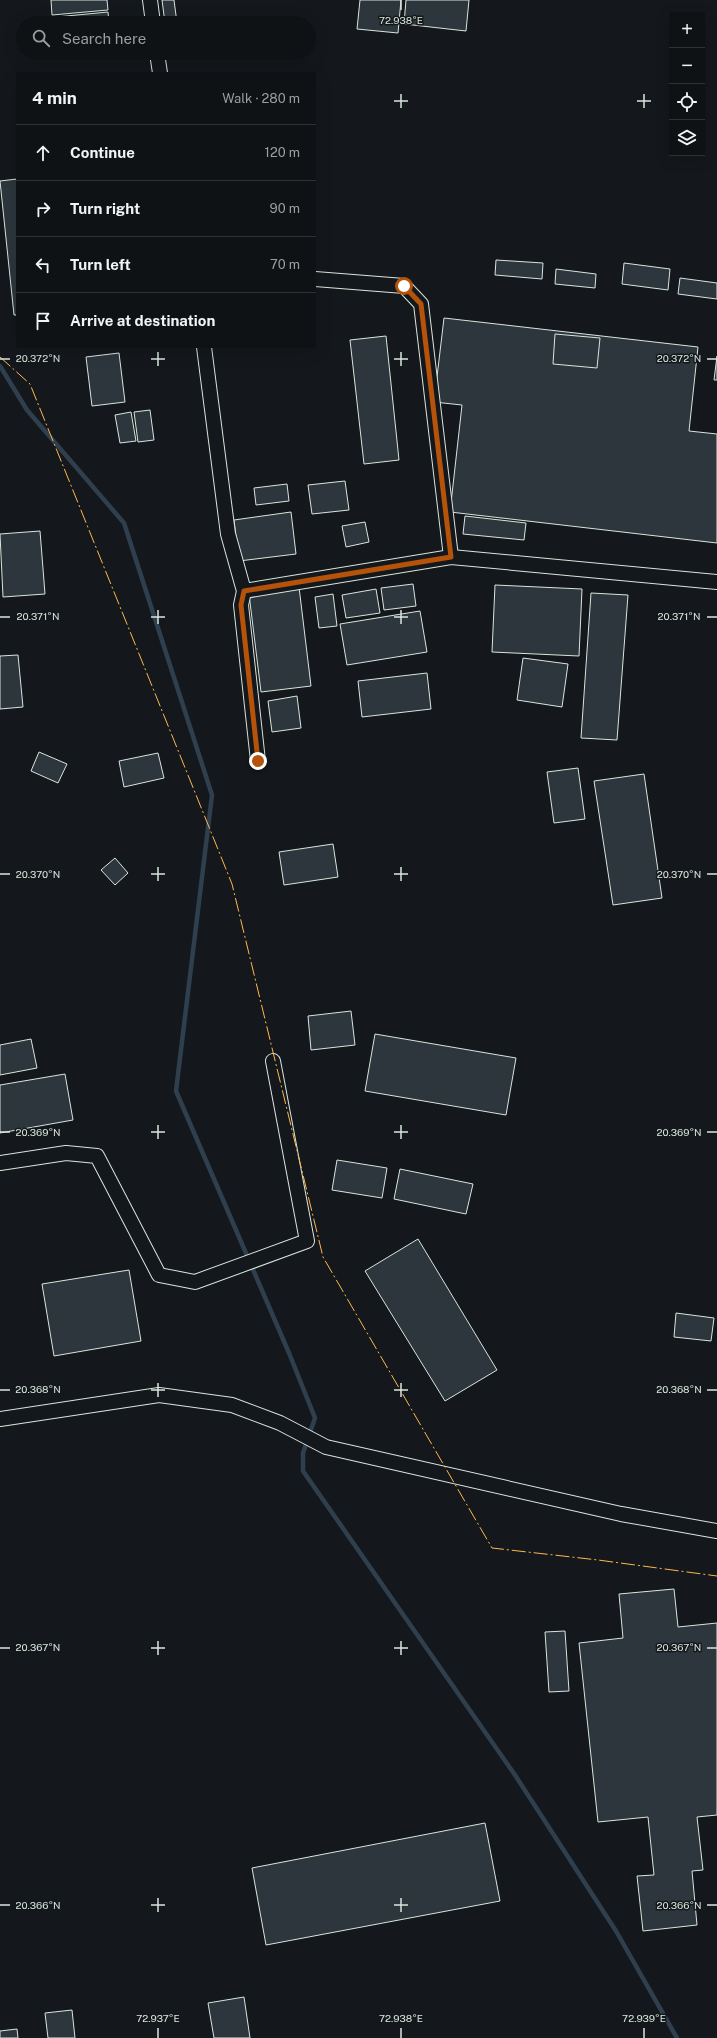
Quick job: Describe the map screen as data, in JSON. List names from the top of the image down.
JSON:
{
  "page": {
    "map_buttons": ["+", "−"],
    "search": "Search here",
    "heading": ["4 min", "Walk · 280 m"],
    "list": [
      ["Continue", "120 m"],
      ["Turn right", "90 m"],
      ["Turn left", "70 m"],
      "Arrive at destination"
    ]
  },
  "coordinates": [
    "72.938°E",
    "20.372°N",
    "20.371°N",
    "20.370°N",
    "20.369°N",
    "20.368°N",
    "20.367°N",
    "20.366°N",
    "72.937°E",
    "72.939°E"
  ]
}
